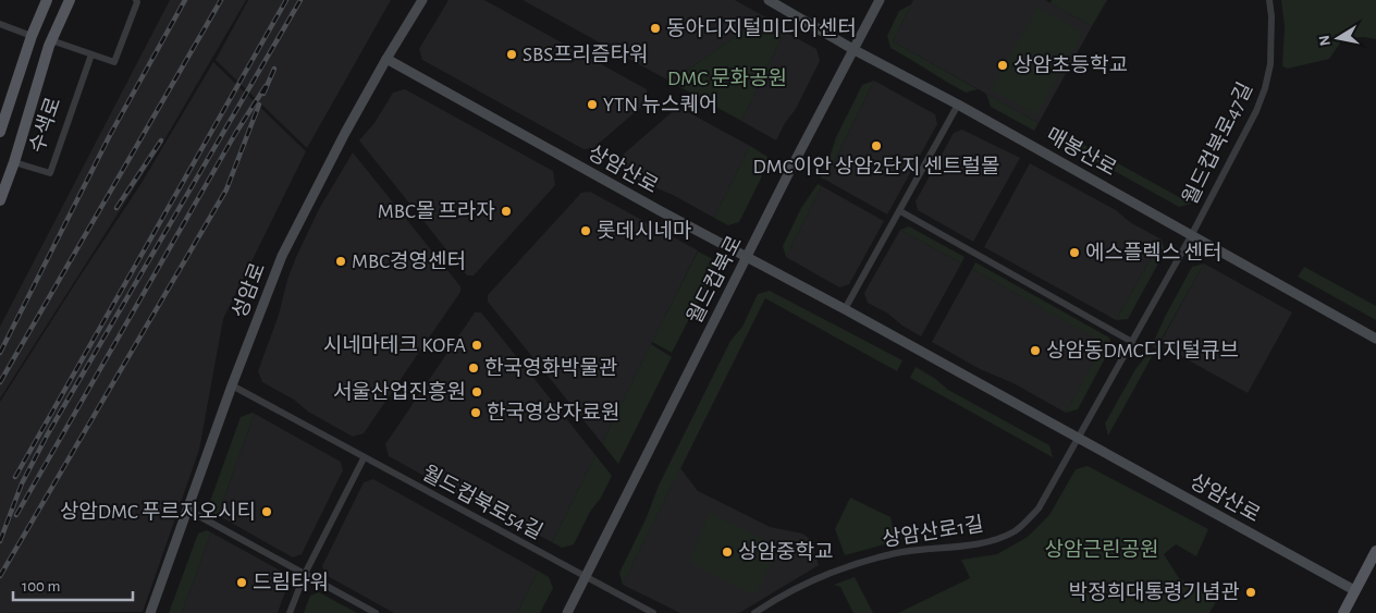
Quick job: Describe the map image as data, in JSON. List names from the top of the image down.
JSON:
{
  "streets": {
    "main road": [
      "수색로",
      "매봉산로",
      "상암산로",
      "월드컵북로",
      "성암로"
    ],
    "street": ["월드컵북로47길", "월드컵북로54길", "상암산로1길"]
  },
  "crossings": [
    ["월드컵북로47길", "매봉산로"],
    ["매봉산로", "월드컵북로"],
    ["상암산로", "월드컵북로"],
    ["상암산로", "성암로"],
    ["상암산로", "상암산로1길"],
    ["월드컵북로", "월드컵북로54길"],
    ["성암로", "월드컵북로54길"]
  ],
  "parks": ["DMC 문화공원", "상암근린공원"],
  "places": [
    "동아디지털미디어센터",
    "SBS프리즘타워",
    "상암초등학교",
    "YTN 뉴스퀘어",
    "DMC이안 상암2단지 센트럴몰",
    "MBC몰 프라자",
    "롯데시네마",
    "에스플렉스 센터",
    "MBC경영센터",
    "시네마테크 KOFA",
    "상암동DMC디지털큐브",
    "한국영화박물관",
    "서울산업진흥원",
    "한국영상자료원",
    "상암DMC 푸르지오시티",
    "상암중학교",
    "드림타워",
    "박정희대통령기념관"
  ],
  "scale_bar": "100 m",
  "north": "left"
}
